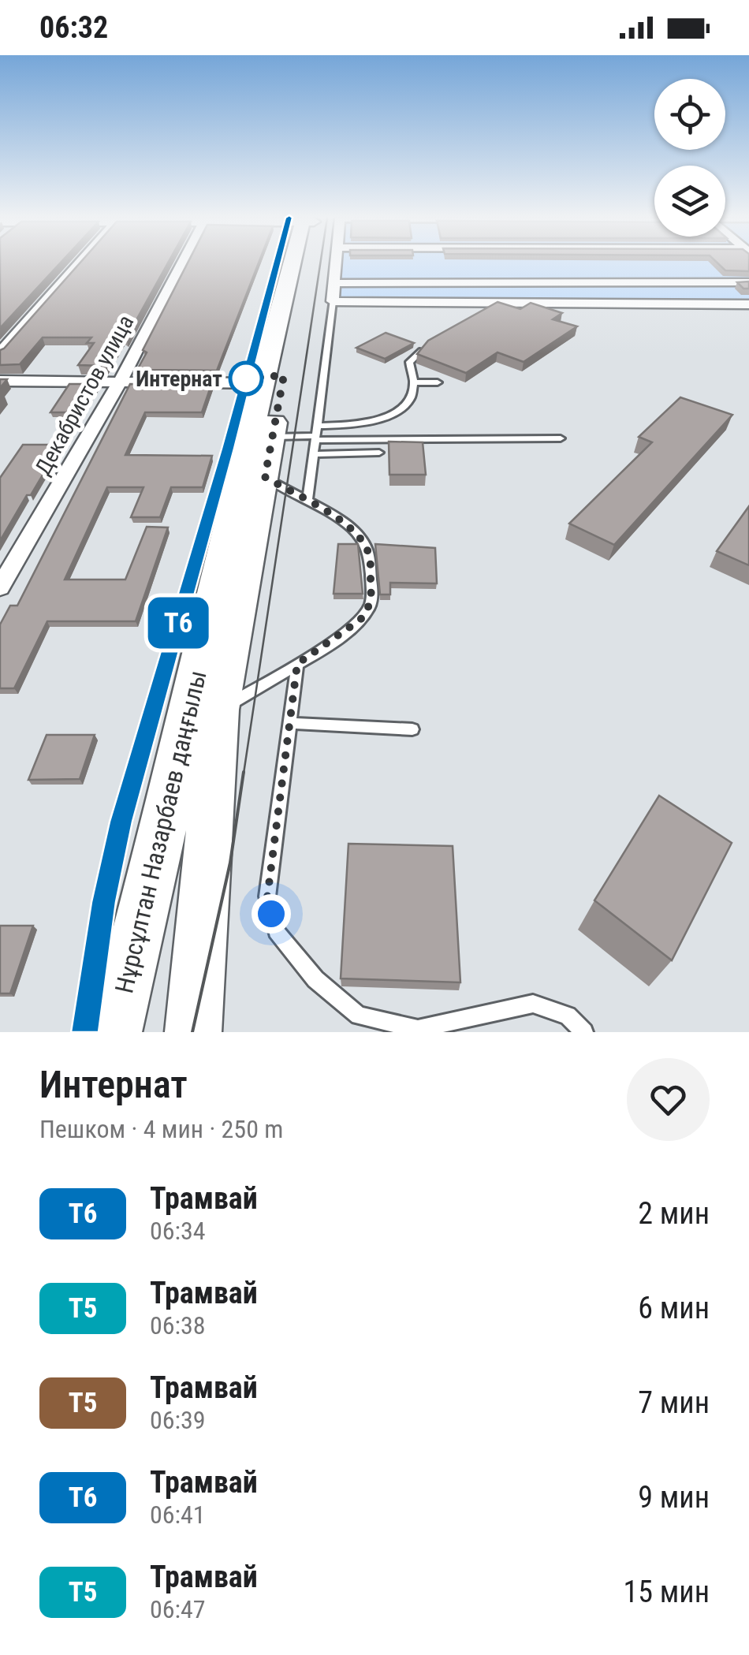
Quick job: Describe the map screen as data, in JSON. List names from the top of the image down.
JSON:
{
  "streets": {
    "main road": ["Нұрсұлтан Назарбаев даңғылы"],
    "street": ["Декабристов улица"]
  },
  "places": ["Интернат"],
  "lines": ["tram line T6"],
  "page": {
    "status": "06:32",
    "on_map": "T6",
    "heading": ["Интернат", "Пешком · 4 мин · 250 m"],
    "list": [
      {
        "mark": "T6",
        "name": "Трамвай",
        "note": "06:34",
        "value": "2 мин"
      },
      {
        "mark": "T5",
        "name": "Трамвай",
        "note": "06:38",
        "value": "6 мин"
      },
      {
        "mark": "T5",
        "name": "Трамвай",
        "note": "06:39",
        "value": "7 мин"
      },
      {
        "mark": "T6",
        "name": "Трамвай",
        "note": "06:41",
        "value": "9 мин"
      },
      {
        "mark": "T5",
        "name": "Трамвай",
        "note": "06:47",
        "value": "15 мин"
      }
    ]
  }
}
